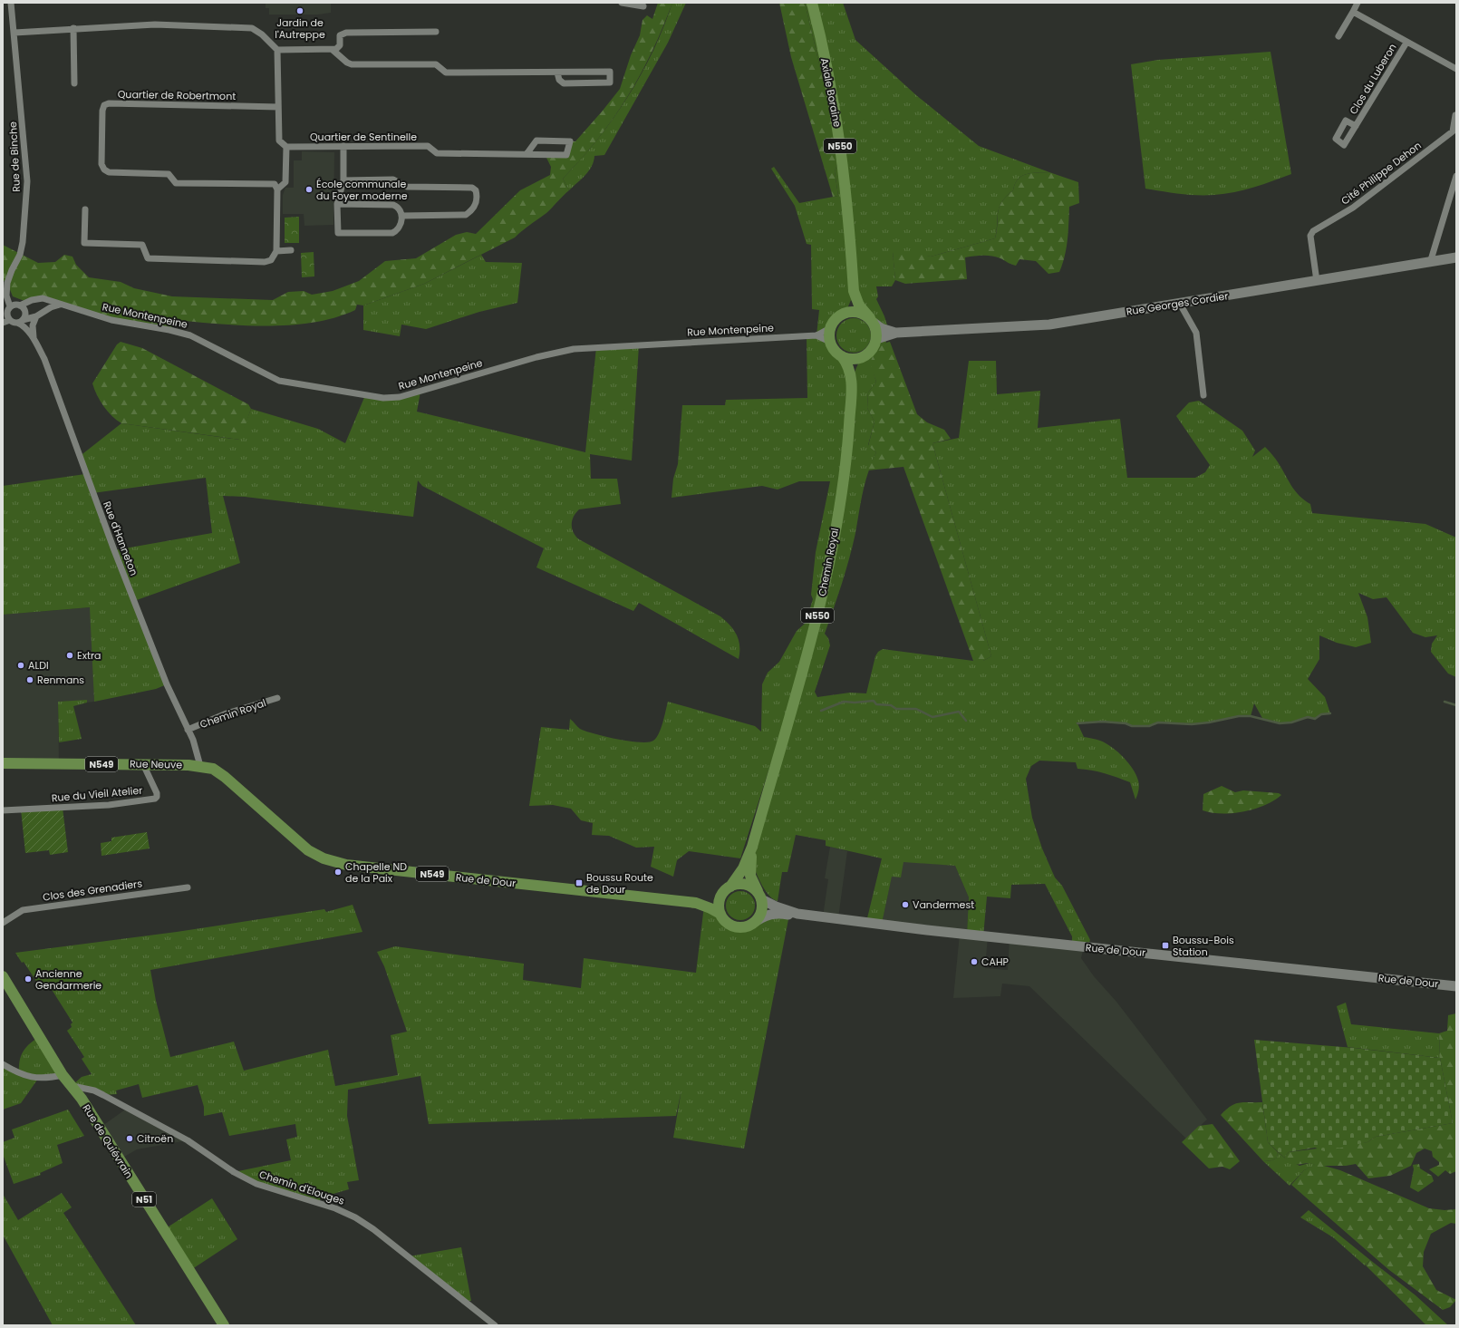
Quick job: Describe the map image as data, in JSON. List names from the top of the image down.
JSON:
{
  "streets": {
    "main road": [
      "Axiale Boraine",
      "N550",
      "Rue Georges Cordier",
      "Chemin Royal",
      "N549",
      "Rue Neuve",
      "Rue de Dour",
      "Rue de Quiévrain",
      "N51"
    ],
    "street": [
      "Clos du Luberon",
      "Quartier de Robertmont",
      "Quartier de Sentinelle",
      "Rue de Binche",
      "Cité Philippe Dehon",
      "Rue Montenpeine",
      "Rue d'Hanneton",
      "Rue du Vieil Atelier",
      "Clos des Grenadiers",
      "Chemin d'Elouges"
    ]
  },
  "crossings": [
    ["Axiale Boraine", "Rue Georges Cordier"],
    ["Axiale Boraine", "Rue Montenpeine"],
    ["Axiale Boraine", "Chemin Royal"],
    ["Rue de Binche", "Rue Montenpeine"],
    ["Rue de Binche", "Rue d'Hanneton"],
    ["Cité Philippe Dehon", "Rue Georges Cordier"],
    ["Rue Georges Cordier", "Rue Montenpeine"],
    ["Rue Georges Cordier", "Chemin Royal"],
    ["Rue Montenpeine", "Rue d'Hanneton"],
    ["Rue Montenpeine", "Chemin Royal"],
    ["Rue d'Hanneton", "Chemin Royal"],
    ["Rue d'Hanneton", "Rue Neuve"],
    ["Rue d'Hanneton", "Rue de Dour"],
    ["Chemin Royal", "Rue de Dour"],
    ["Rue Neuve", "Rue du Vieil Atelier"],
    ["Rue Neuve", "Rue de Dour"],
    ["Rue de Quiévrain", "Chemin d'Elouges"],
    ["Rue de Quiévrain", "N51"],
    ["Chemin d'Elouges", "N51"]
  ],
  "places": {
    "other": [
      "Jardin de l'Autreppe",
      "École communale du Foyer moderne",
      "Extra",
      "ALDI",
      "Renmans",
      "Chapelle ND de la Paix",
      "Vandermest",
      "CAHP",
      "Ancienne Gendarmerie",
      "Citroën"
    ],
    "transit": ["Boussu Route de Dour", "Boussu-Bois Station"]
  }
}
